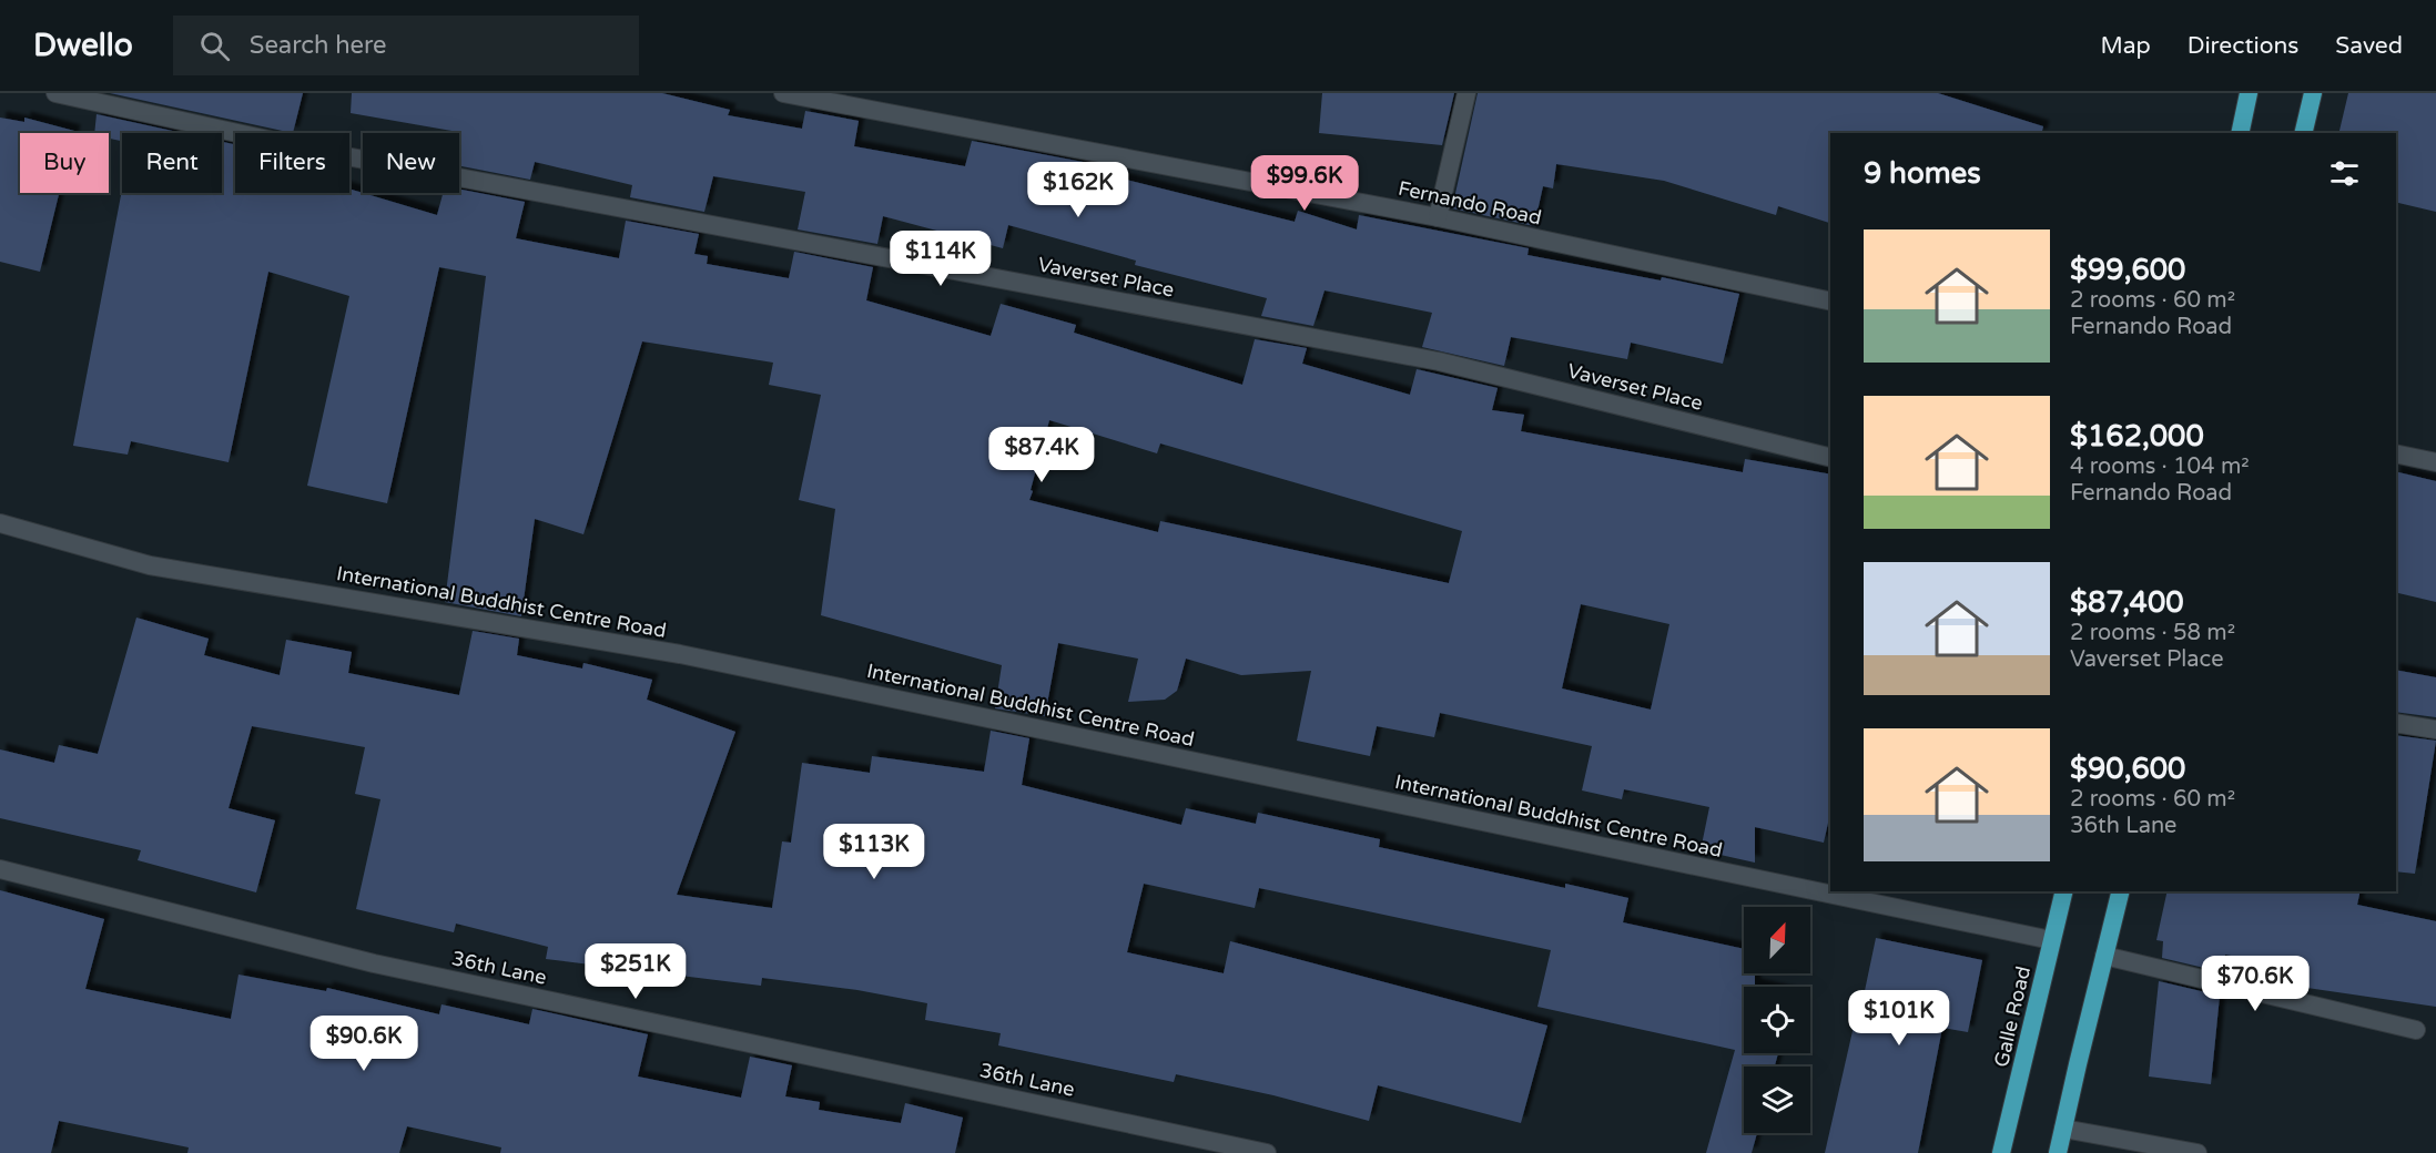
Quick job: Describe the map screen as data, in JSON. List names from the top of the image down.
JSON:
{
  "streets": {
    "highway": ["Galle Road"],
    "street": [
      "Fernando Road",
      "Vaverset Place",
      "International Buddhist Centre Road",
      "36th Lane"
    ]
  },
  "crossings": [
    ["International Buddhist Centre Road", "Galle Road"]
  ],
  "north": "top right",
  "page": {
    "header": "Dwello",
    "search": "Search here",
    "nav": ["Map", "Directions", "Saved"],
    "chip": [
      "Buy",
      "Rent",
      "Filters",
      "New"
    ],
    "heading": "9 homes",
    "price": [
      "$99.6K",
      "$162K",
      "$114K",
      "$87.4K",
      "$113K",
      "$251K",
      "$70.6K",
      "$101K",
      "$90.6K"
    ],
    "list": [
      {
        "name": "$99,600",
        "note": "2 rooms · 60 m² · Fernando Road"
      },
      {
        "name": "$162,000",
        "note": "4 rooms · 104 m² · Fernando Road"
      },
      {
        "name": "$87,400",
        "note": "2 rooms · 58 m² · Vaverset Place"
      },
      {
        "name": "$90,600",
        "note": "2 rooms · 60 m² · 36th Lane"
      }
    ]
  }
}
